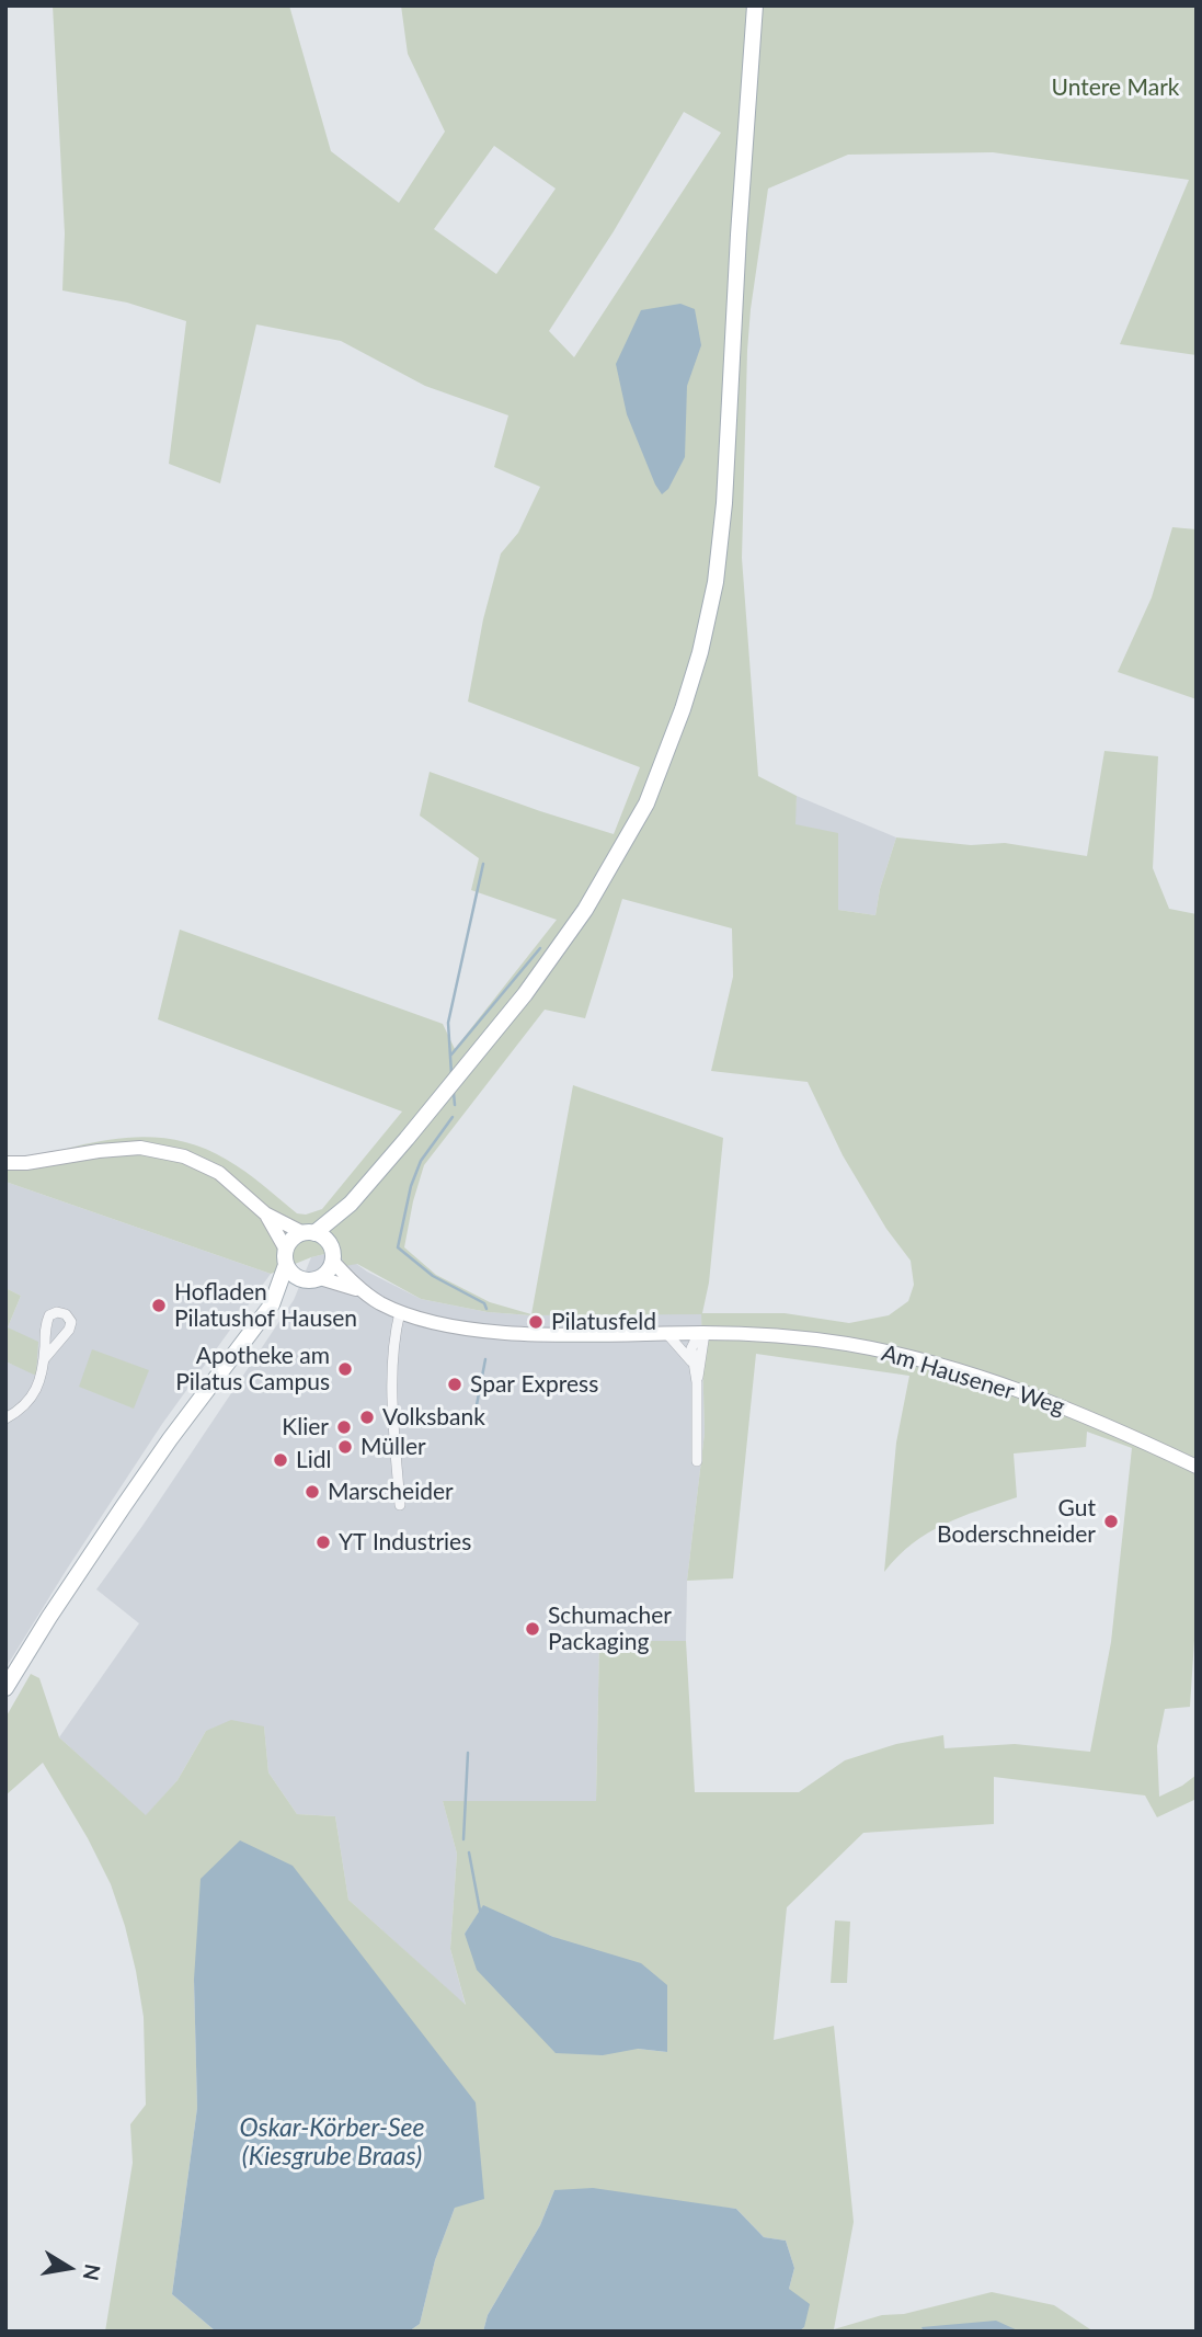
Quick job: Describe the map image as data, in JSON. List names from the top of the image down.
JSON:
{
  "streets": {
    "main road": ["Am Hausener Weg"]
  },
  "water": ["Oskar-Körber-See (Kiesgrube Braas)"],
  "parks": ["Untere Mark"],
  "places": [
    "Hofladen Pilatushof Hausen",
    "Pilatusfeld",
    "Apotheke am Pilatus Campus",
    "Spar Express",
    "Volksbank",
    "Klier",
    "Müller",
    "Lidl",
    "Marscheider",
    "Gut Boderschneider",
    "YT Industries",
    "Schumacher Packaging"
  ],
  "north": "right"
}
